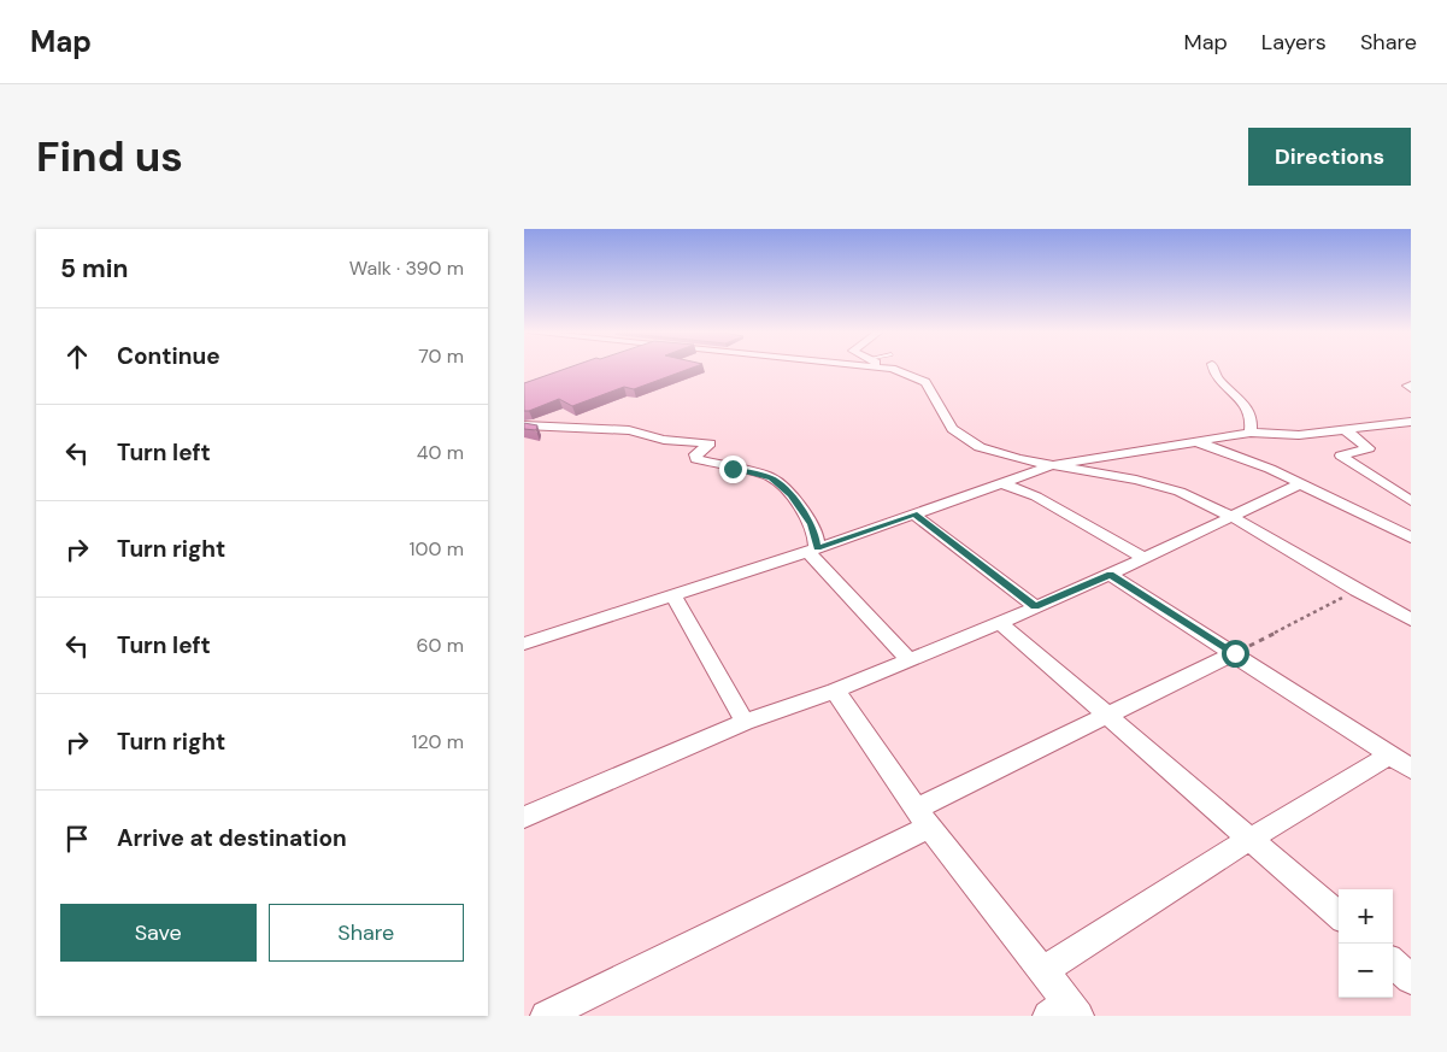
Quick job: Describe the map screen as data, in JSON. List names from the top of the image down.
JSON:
{
  "page": {
    "header": "Map",
    "nav": ["Map", "Layers", "Share"],
    "buttons": [
      "Directions",
      ["Save", "Share"]
    ],
    "title": "Find us",
    "heading": ["5 min", "Walk · 390 m"],
    "list": [
      ["Continue", "70 m"],
      ["Turn left", "40 m"],
      ["Turn right", "100 m"],
      ["Turn left", "60 m"],
      ["Turn right", "120 m"],
      "Arrive at destination"
    ],
    "map_buttons": ["+", "−"]
  }
}
